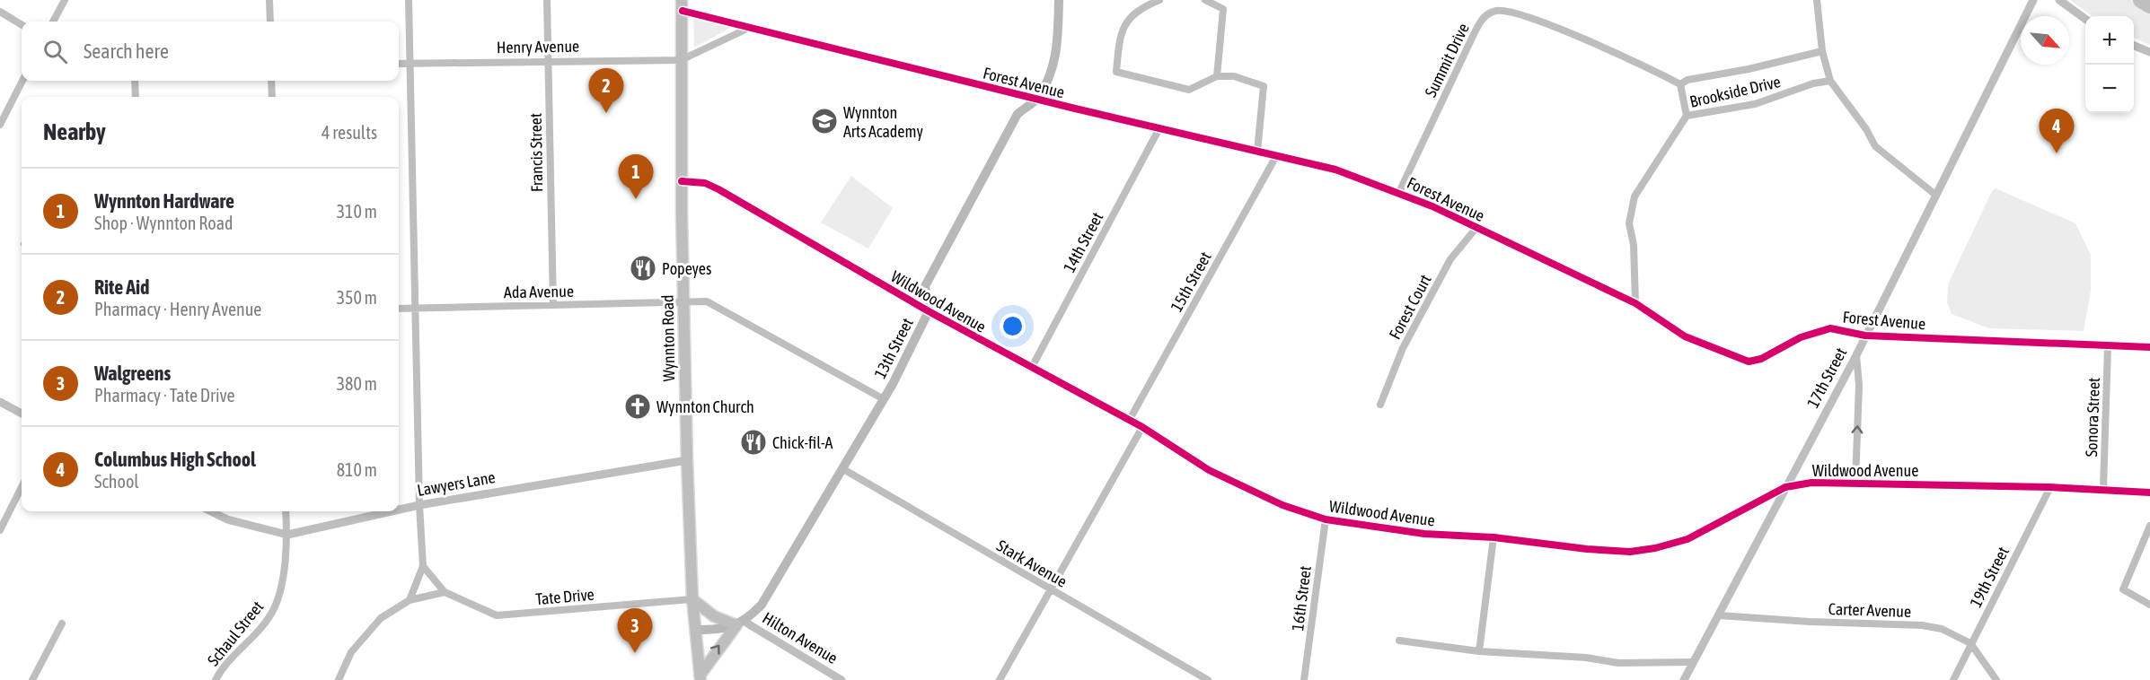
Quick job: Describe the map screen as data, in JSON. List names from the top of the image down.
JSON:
{
  "streets": {
    "main road": ["Wynnton Road", "13th Street"],
    "street": [
      "Henry Avenue",
      "Summit Drive",
      "Forest Avenue",
      "Brookside Drive",
      "Francis Street",
      "14th Street",
      "15th Street",
      "Ada Avenue",
      "Wildwood Avenue",
      "Forest Court",
      "17th Street",
      "Sonora Street",
      "Lawyers Lane",
      "Stark Avenue",
      "19th Street",
      "Tate Drive",
      "16th Street",
      "Carter Avenue",
      "Schaul Street",
      "Hilton Avenue"
    ]
  },
  "crossings": [
    ["Henry Avenue", "Francis Street"],
    ["Henry Avenue", "Wynnton Road"],
    ["Summit Drive", "Forest Avenue"],
    ["Summit Drive", "Brookside Drive"],
    ["Forest Avenue", "Brookside Drive"],
    ["Forest Avenue", "14th Street"],
    ["Forest Avenue", "15th Street"],
    ["Forest Avenue", "Forest Court"],
    ["Forest Avenue", "Wynnton Road"],
    ["Forest Avenue", "13th Street"],
    ["Forest Avenue", "17th Street"],
    ["Forest Avenue", "Sonora Street"],
    ["Francis Street", "Ada Avenue"],
    ["14th Street", "Wildwood Avenue"],
    ["15th Street", "Wildwood Avenue"],
    ["Ada Avenue", "Wynnton Road"],
    ["Wildwood Avenue", "Wynnton Road"],
    ["Wildwood Avenue", "13th Street"],
    ["Wildwood Avenue", "17th Street"],
    ["Wildwood Avenue", "Sonora Street"],
    ["Wildwood Avenue", "19th Street"],
    ["Wildwood Avenue", "16th Street"],
    ["Wynnton Road", "Lawyers Lane"],
    ["Wynnton Road", "Tate Drive"],
    ["13th Street", "Stark Avenue"],
    ["13th Street", "Hilton Avenue"],
    ["17th Street", "Carter Avenue"],
    ["Lawyers Lane", "Schaul Street"],
    ["19th Street", "Carter Avenue"]
  ],
  "places": {
    "school or university": ["Wynnton Arts Academy"],
    "restaurant": ["Popeyes", "Chick-fil-A"],
    "church": ["Wynnton Church"]
  },
  "north": "bottom right",
  "page": {
    "map_buttons": ["+", "−"],
    "search": "Search here",
    "pins": [
      "2",
      "4",
      "1",
      "3"
    ],
    "heading": ["Nearby", "4 results"],
    "list": [
      {
        "mark": "1",
        "name": "Wynnton Hardware",
        "note": "Shop · Wynnton Road",
        "value": "310 m"
      },
      {
        "mark": "2",
        "name": "Rite Aid",
        "note": "Pharmacy · Henry Avenue",
        "value": "350 m"
      },
      {
        "mark": "3",
        "name": "Walgreens",
        "note": "Pharmacy · Tate Drive",
        "value": "380 m"
      },
      {
        "mark": "4",
        "name": "Columbus High School",
        "note": "School",
        "value": "810 m"
      }
    ]
  }
}
